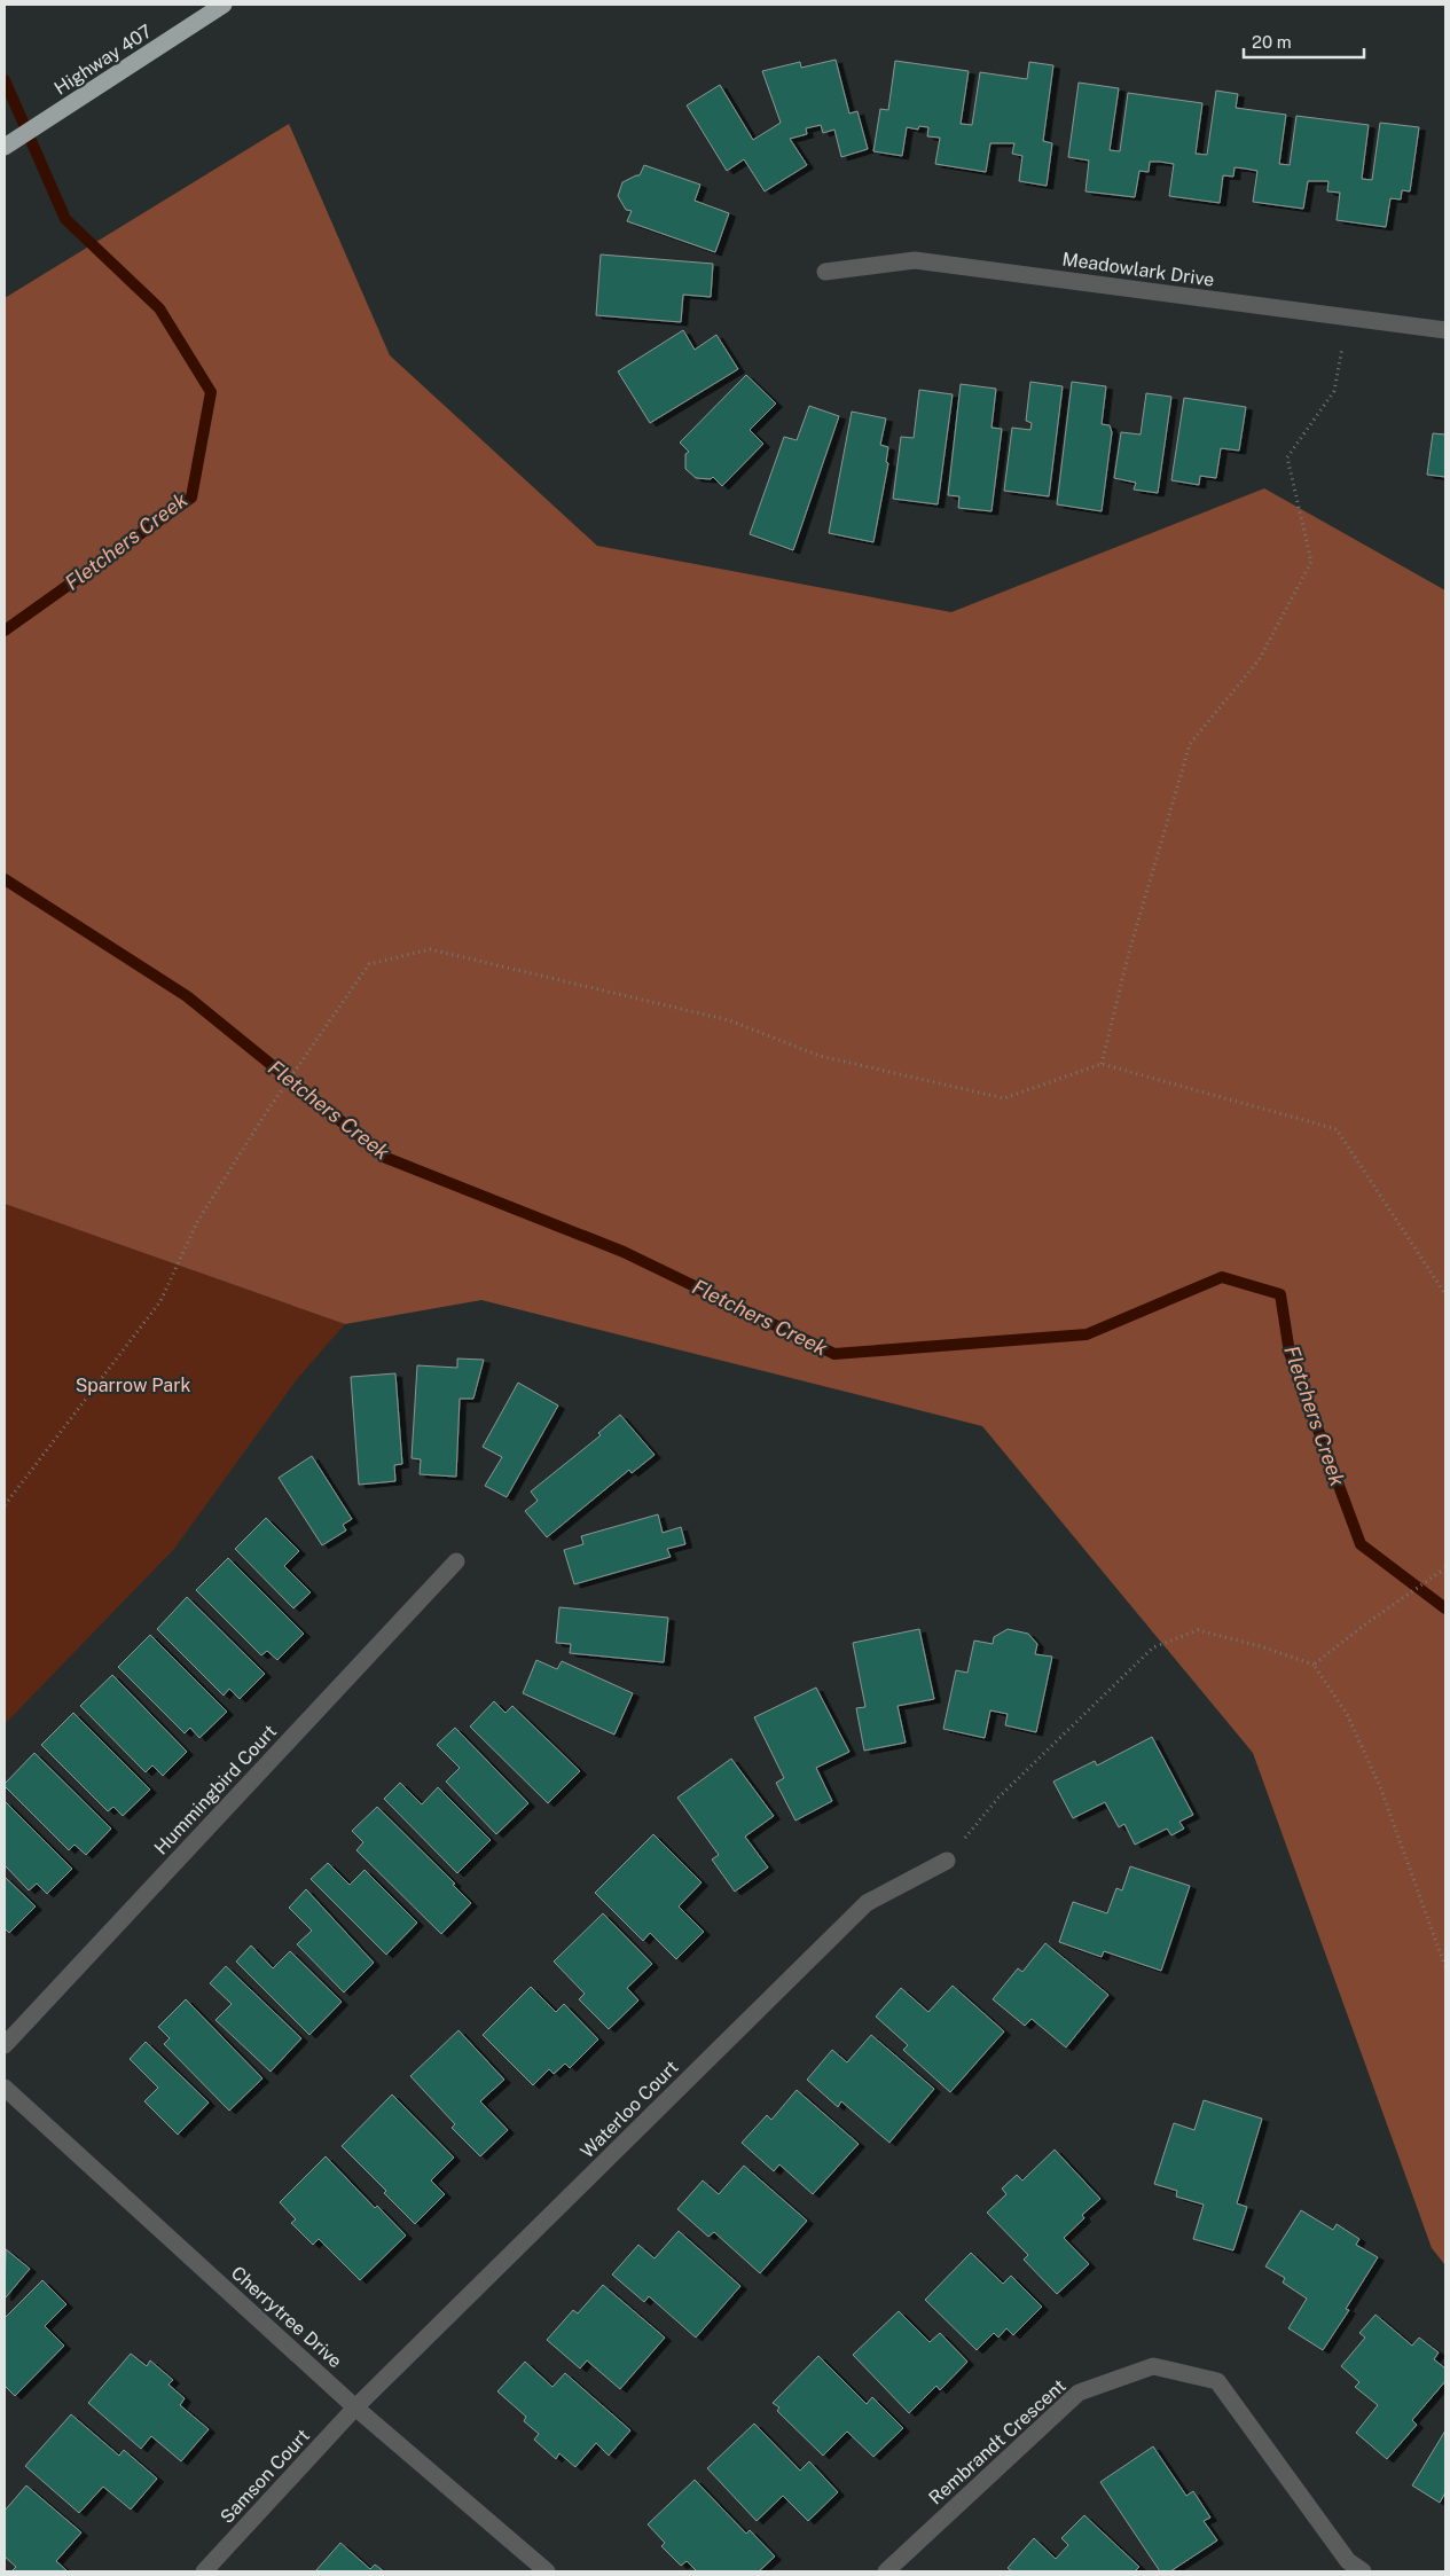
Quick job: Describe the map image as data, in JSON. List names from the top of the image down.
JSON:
{
  "streets": {
    "highway": ["Highway 407"],
    "street": [
      "Meadowlark Drive",
      "Hummingbird Court",
      "Waterloo Court",
      "Cherrytree Drive",
      "Rembrandt Crescent",
      "Samson Court"
    ]
  },
  "crossings": [
    ["Waterloo Court", "Cherrytree Drive"],
    ["Waterloo Court", "Samson Court"],
    ["Cherrytree Drive", "Samson Court"]
  ],
  "water": ["Fletchers Creek"],
  "parks": ["Sparrow Park"],
  "scale_bar": "20 m"
}
